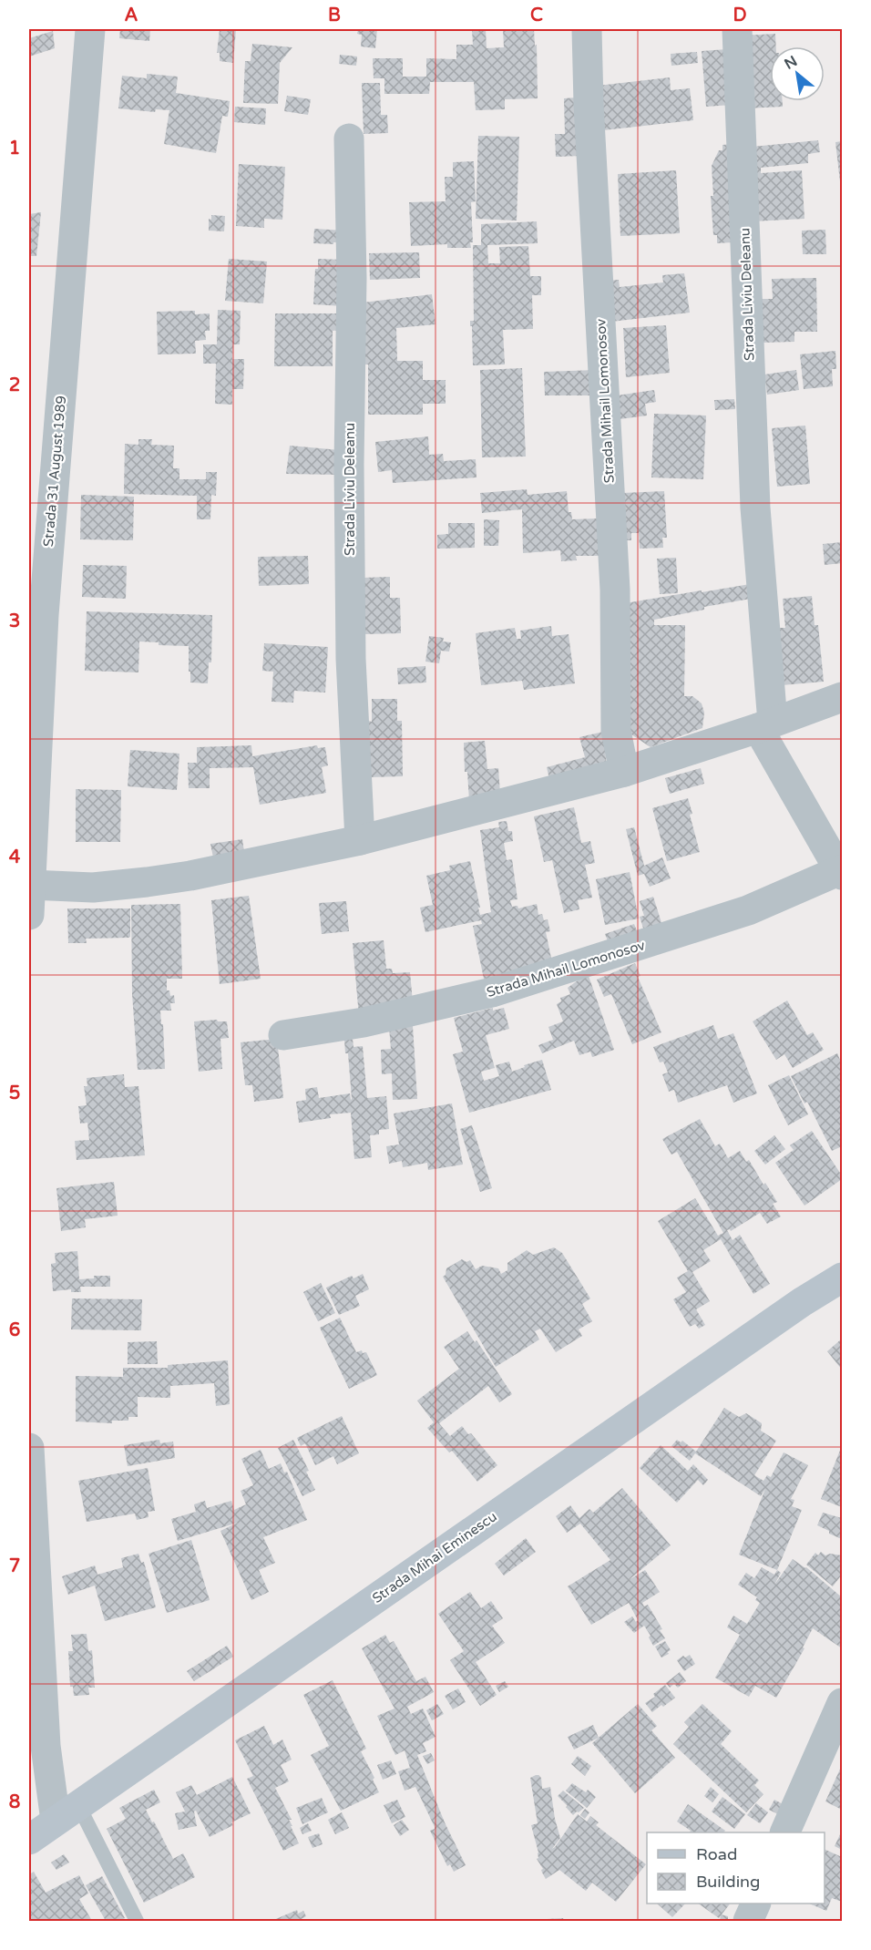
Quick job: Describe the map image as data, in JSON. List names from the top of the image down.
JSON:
{
  "streets": {
    "main road": ["Strada Mihai Eminescu"],
    "street": ["Strada Liviu Deleanu", "Strada Mihail Lomonosov", "Strada 31 August 1989"]
  },
  "crossings": [
    ["Strada Liviu Deleanu", "Strada Mihail Lomonosov"]
  ],
  "legend": ["Road", "Building"],
  "north": "top left",
  "grid": {
    "columns": [
      "A",
      "B",
      "C",
      "D"
    ],
    "rows": [
      "1",
      "2",
      "3",
      "4",
      "5",
      "6",
      "7",
      "8"
    ]
  }
}
